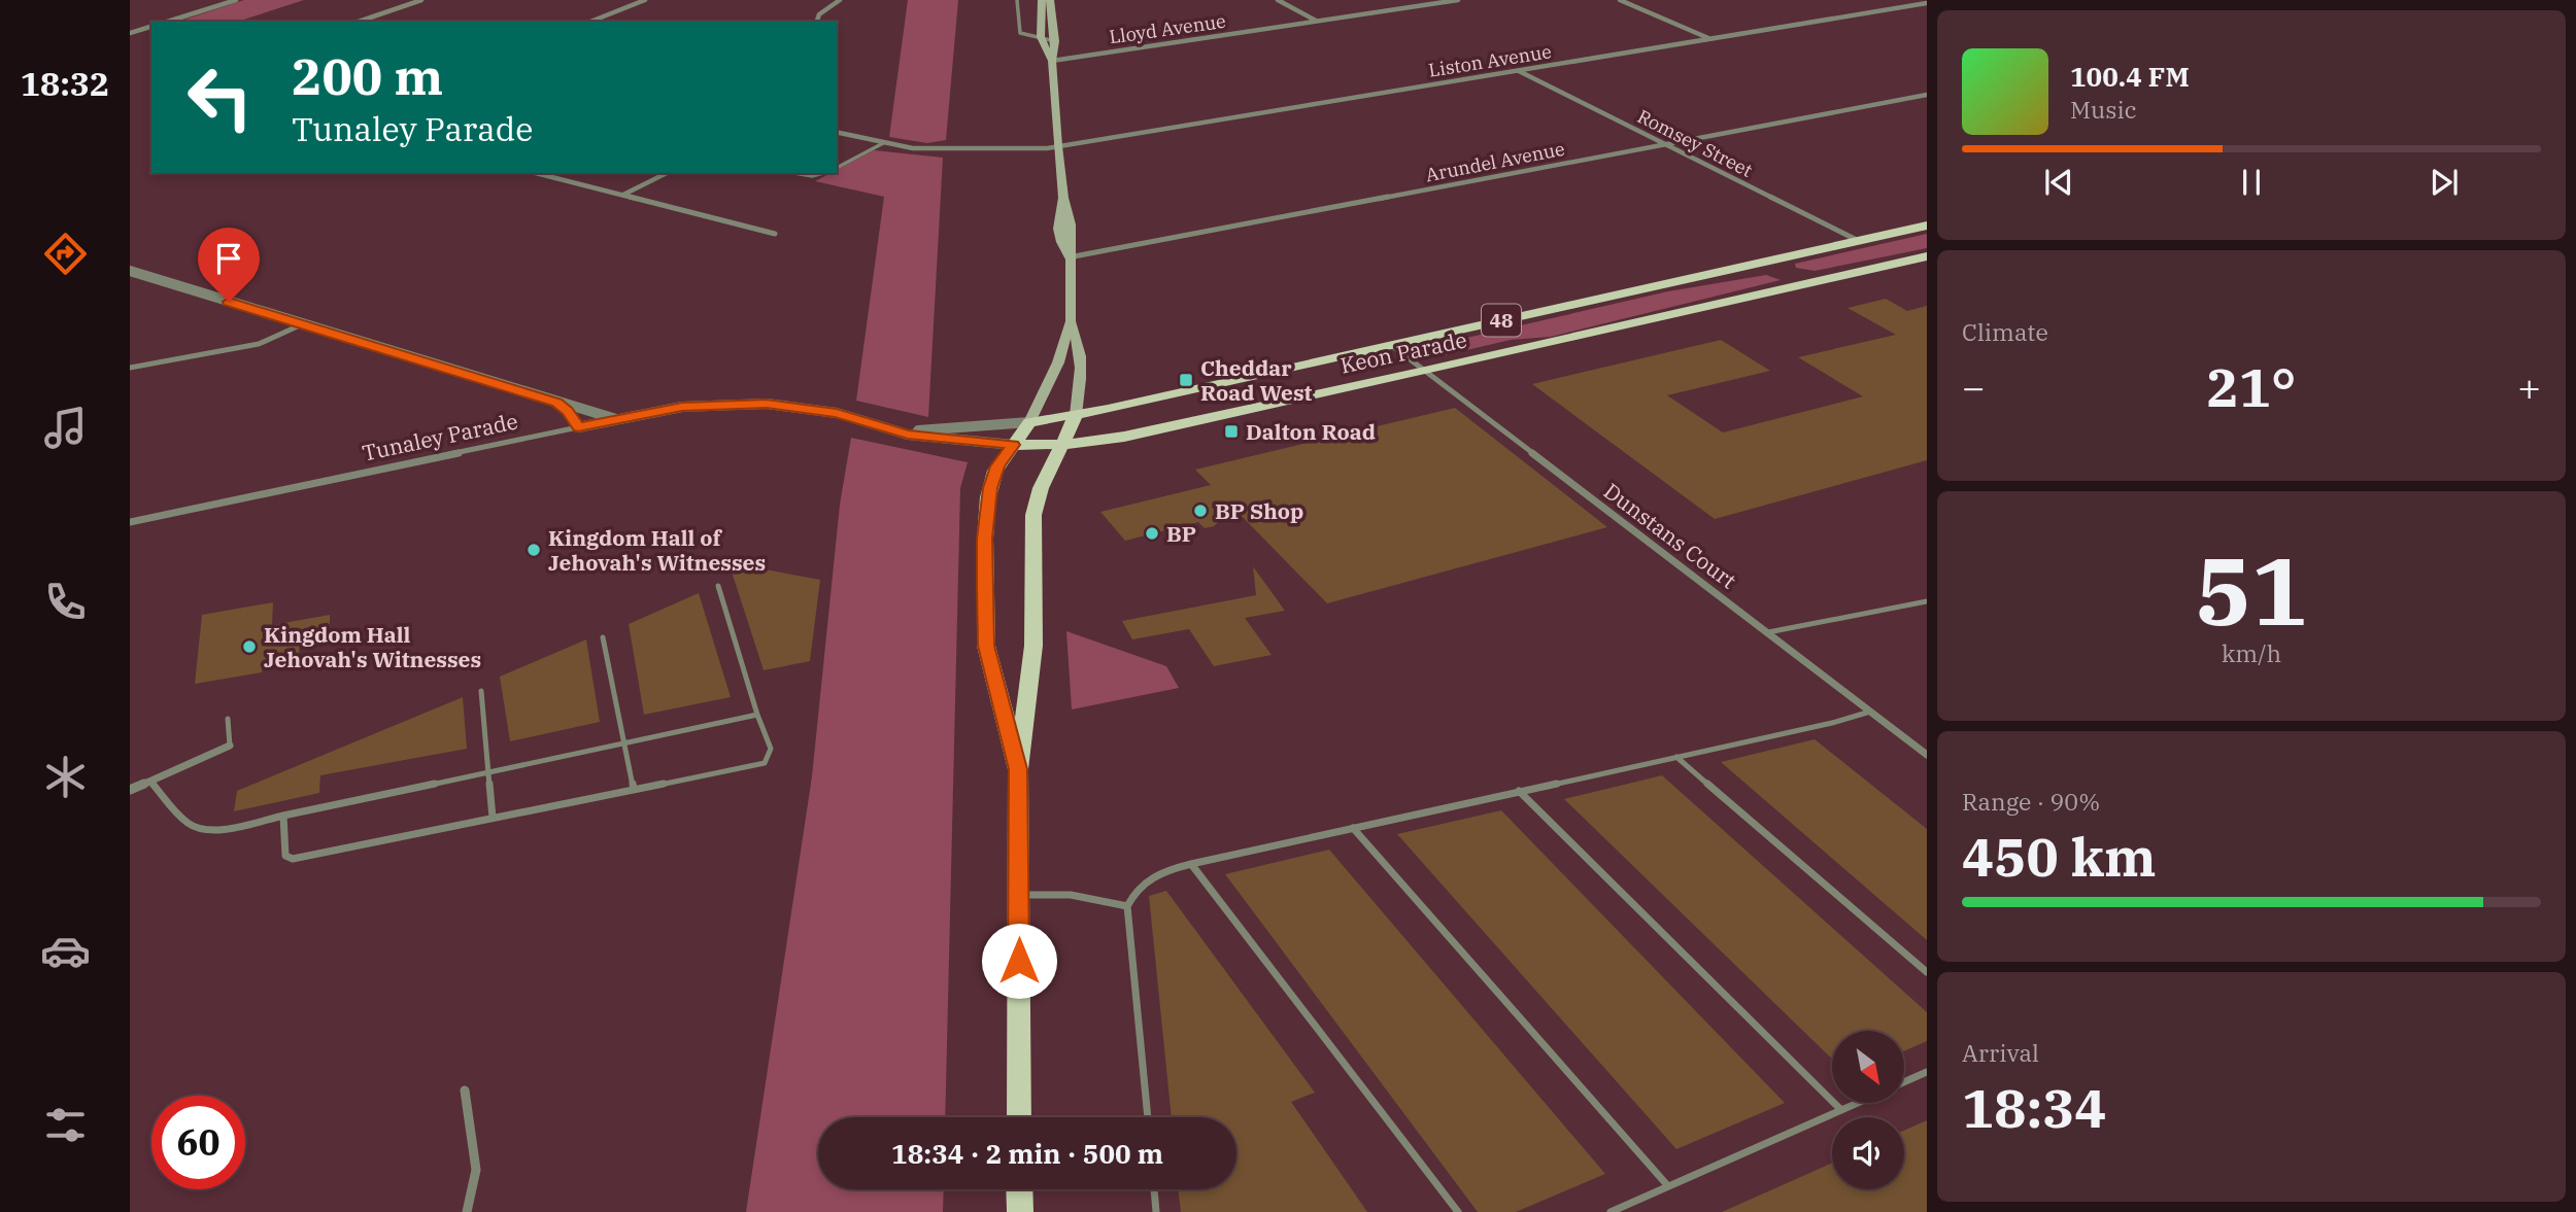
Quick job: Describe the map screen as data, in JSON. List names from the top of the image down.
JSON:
{
  "streets": {
    "main road": ["48", "Keon Parade"],
    "street": [
      "Lloyd Avenue",
      "Liston Avenue",
      "Romsey Street",
      "Arundel Avenue",
      "Tunaley Parade",
      "Dunstans Court"
    ]
  },
  "crossings": [
    ["Liston Avenue", "Romsey Street"],
    ["Romsey Street", "Arundel Avenue"],
    ["Romsey Street", "Keon Parade"],
    ["Keon Parade", "Tunaley Parade"],
    ["Keon Parade", "Dunstans Court"]
  ],
  "places": {
    "transit": ["Cheddar Road West", "Dalton Road"],
    "other": [
      "BP Shop",
      "BP",
      "Kingdom Hall of Jehovah's Witnesses",
      "Kingdom Hall Jehovah's Witnesses"
    ]
  },
  "north": "bottom right",
  "page": {
    "tabs": "18:32",
    "turn": ["200 m", "Tunaley Parade"],
    "song": ["100.4 FM", "Music"],
    "tile": [
      "Climate",
      ["51", "km/h"],
      ["Range · 90%", "450 km"],
      ["Arrival", "18:34"]
    ],
    "heat": ["−", "21°", "+"],
    "limit": "60",
    "trip": "18:34 · 2 min · 500 m"
  }
}
